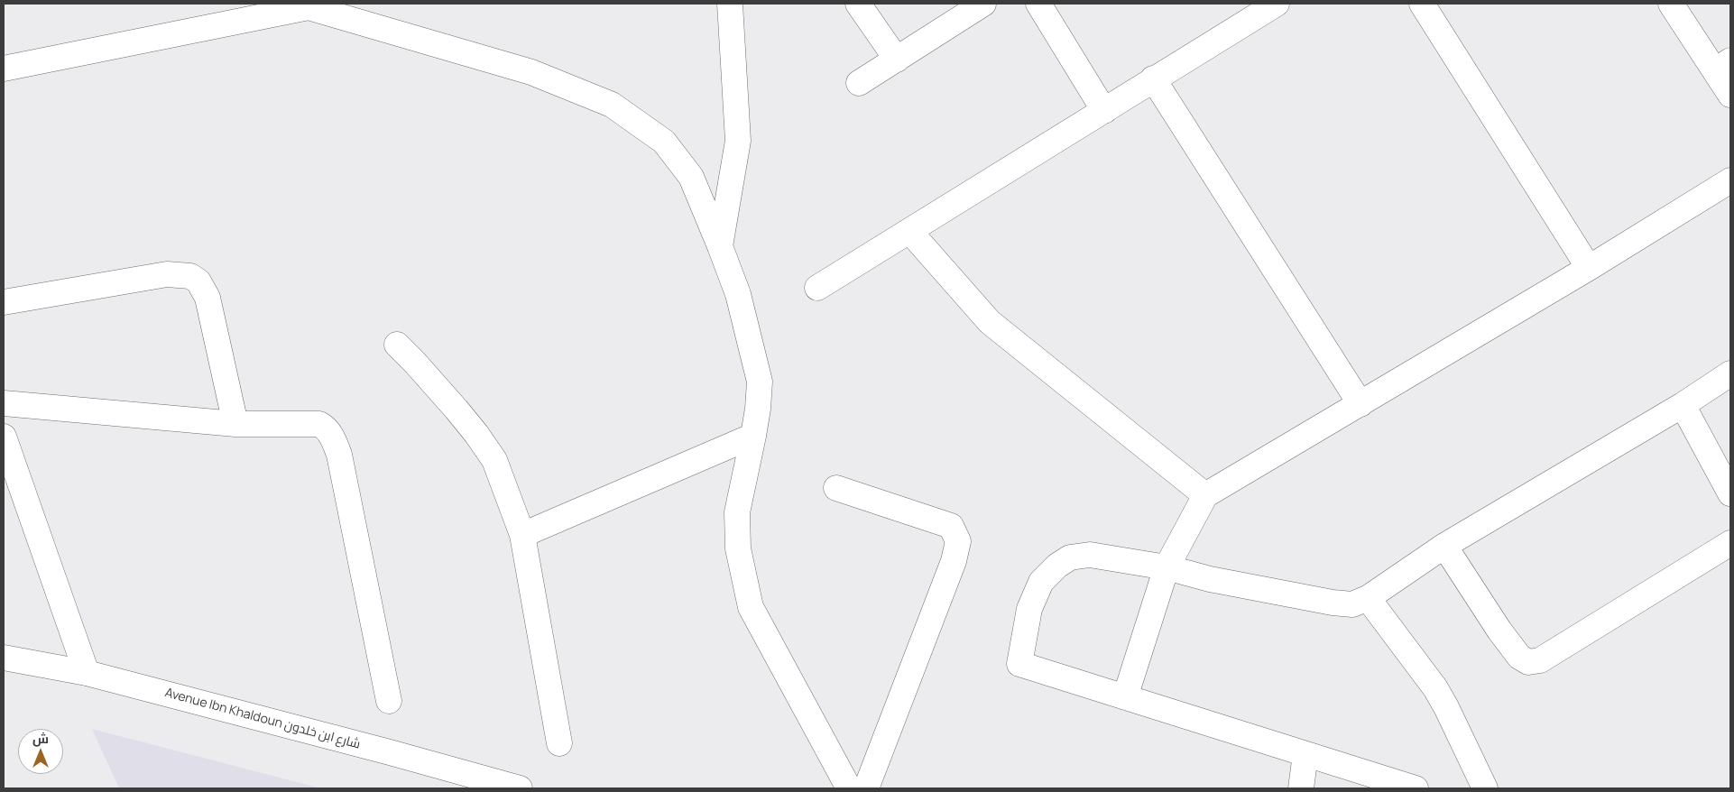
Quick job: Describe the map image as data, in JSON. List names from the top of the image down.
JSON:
{
  "streets": {
    "street": ["Avenue Ibn Khaldoun شارع ابن خلدون"]
  },
  "north": "top"
}
